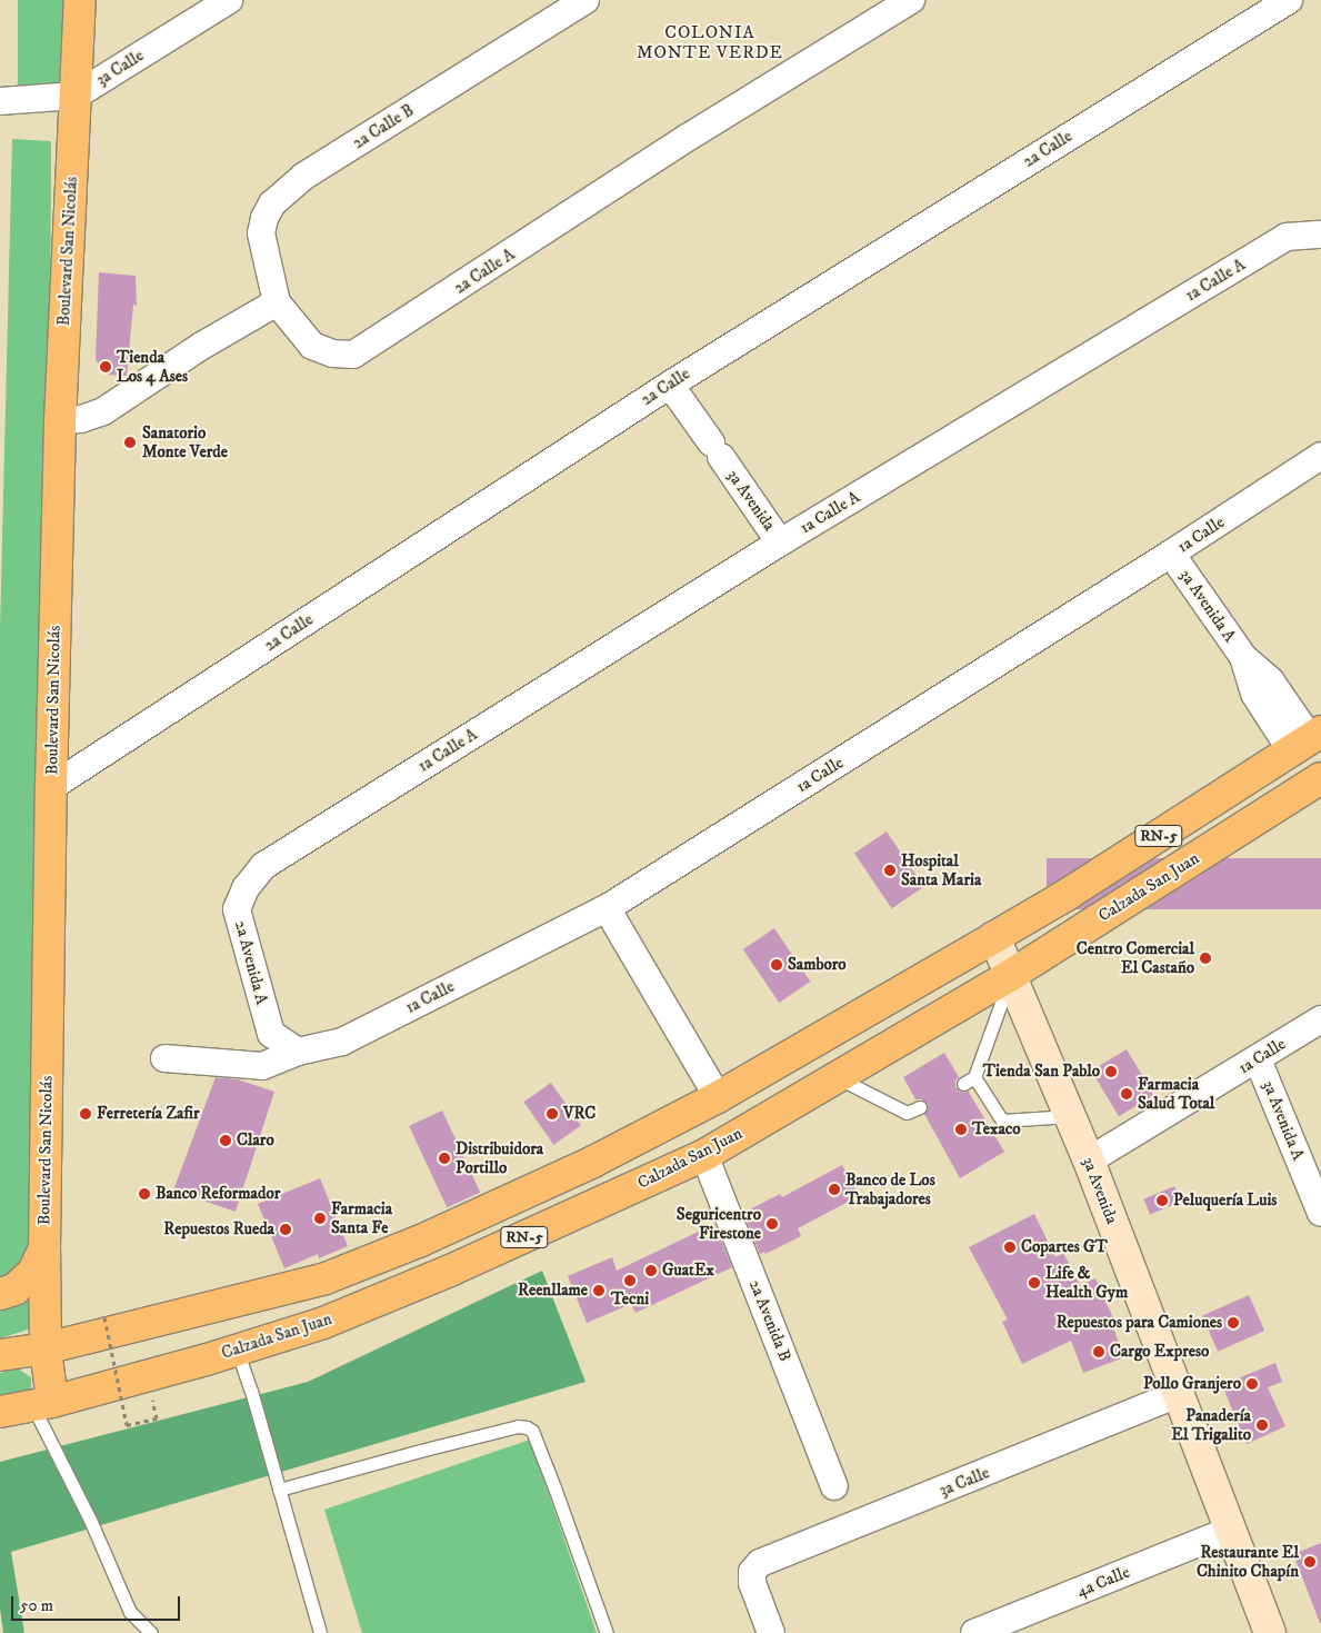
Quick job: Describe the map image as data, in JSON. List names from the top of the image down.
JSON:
{
  "streets": {
    "main road": [
      "Boulevard San Nicolás",
      "3a Avenida",
      "RN-5",
      "Calzada San Juan"
    ],
    "street": [
      "3a Calle",
      "2a Calle B",
      "2a Calle",
      "2a Calle A",
      "1a Calle A",
      "1a Calle",
      "3a Avenida A",
      "2a Avenida A",
      "2a Avenida B",
      "4a Calle"
    ]
  },
  "crossings": [
    ["3a Calle", "Boulevard San Nicolás"],
    ["3a Calle", "3a Avenida"],
    ["2a Calle B", "2a Calle A"],
    ["2a Calle", "Boulevard San Nicolás"],
    ["2a Calle", "3a Avenida"],
    ["Boulevard San Nicolás", "RN-5"],
    ["Boulevard San Nicolás", "Calzada San Juan"],
    ["1a Calle A", "3a Avenida"],
    ["1a Calle A", "2a Avenida A"],
    ["3a Avenida", "1a Calle"],
    ["3a Avenida", "RN-5"],
    ["3a Avenida", "Calzada San Juan"],
    ["3a Avenida", "4a Calle"],
    ["1a Calle", "3a Avenida A"],
    ["1a Calle", "2a Avenida A"],
    ["3a Avenida A", "RN-5"],
    ["Calzada San Juan", "2a Avenida B"]
  ],
  "districts": ["COLONIA MONTE VERDE"],
  "places": [
    "Tienda Los 4 Ases",
    "Sanatorio Monte Verde",
    "Hospital Santa Maria",
    "Centro Comercial El Castaño",
    "Samboro",
    "Tienda San Pablo",
    "Farmacia Salud Total",
    "Ferretería Zafir",
    "VRC",
    "Texaco",
    "Claro",
    "Distribuidora Portillo",
    "Banco de Los Trabajadores",
    "Banco Reformador",
    "Peluquería Luis",
    "Farmacia Santa Fe",
    "Seguricentro Firestone",
    "Repuestos Rueda",
    "Copartes GT",
    "GuatEx",
    "Tecni",
    "Life & Health Gym",
    "Reenllame",
    "Repuestos para Camiones",
    "Cargo Expreso",
    "Pollo Granjero",
    "Panadería El Trigalito",
    "Restaurante El Chinito Chapín"
  ],
  "scale_bar": "50 m"
}
